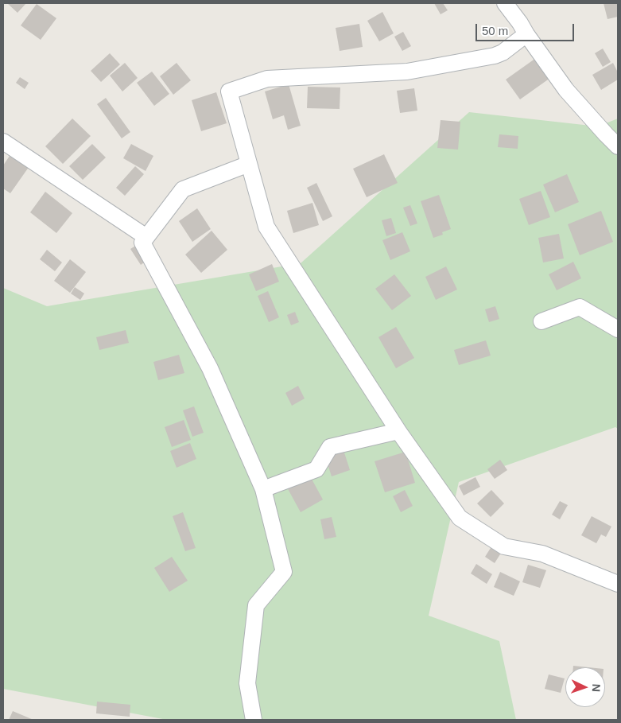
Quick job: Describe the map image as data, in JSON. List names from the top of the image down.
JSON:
{
  "scale_bar": "50 m",
  "north": "right"
}
